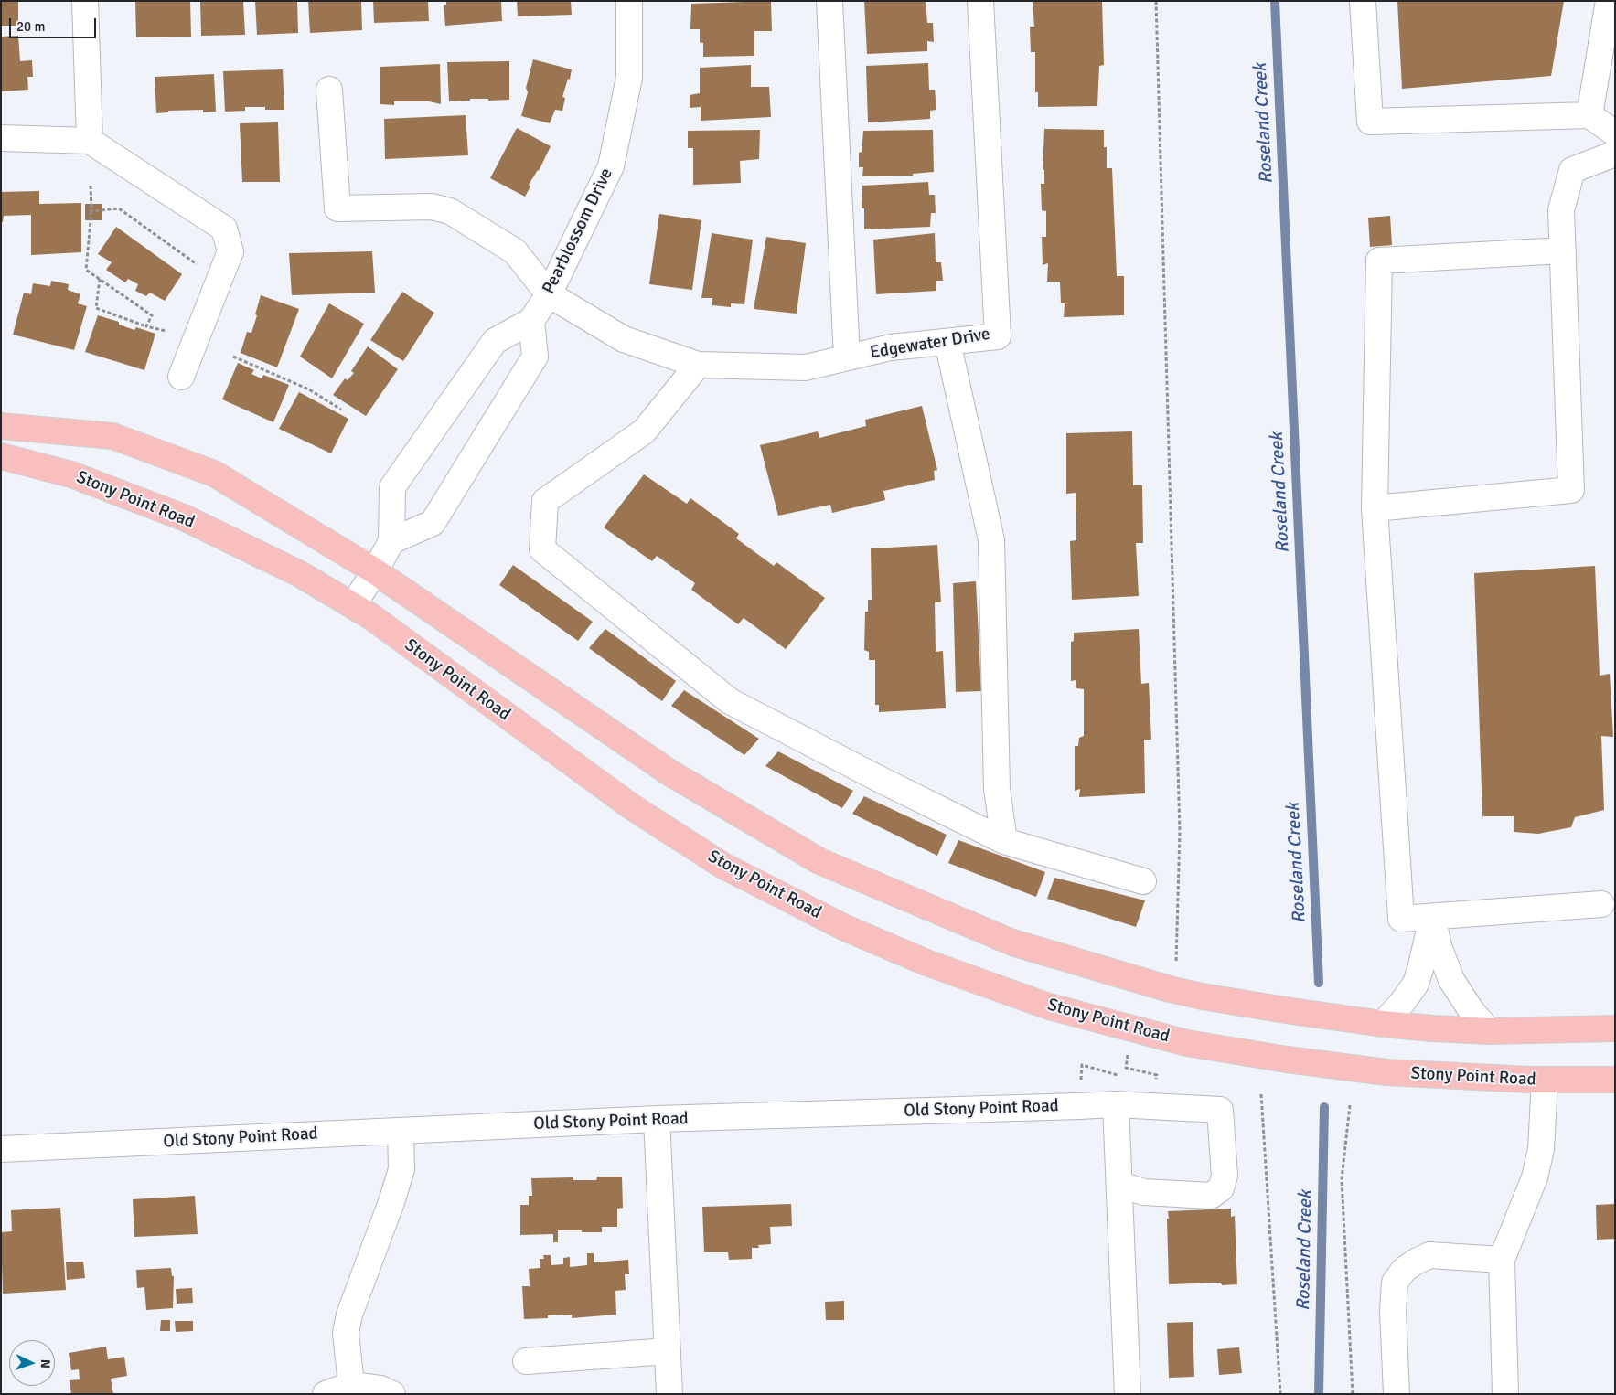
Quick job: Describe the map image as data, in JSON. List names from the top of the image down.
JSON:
{
  "streets": {
    "main road": ["Stony Point Road"],
    "street": ["Pearblossom Drive", "Edgewater Drive", "Old Stony Point Road"]
  },
  "crossings": [
    ["Pearblossom Drive", "Edgewater Drive"],
    ["Pearblossom Drive", "Stony Point Road"]
  ],
  "water": ["Roseland Creek"],
  "scale_bar": "20 m",
  "north": "right"
}
